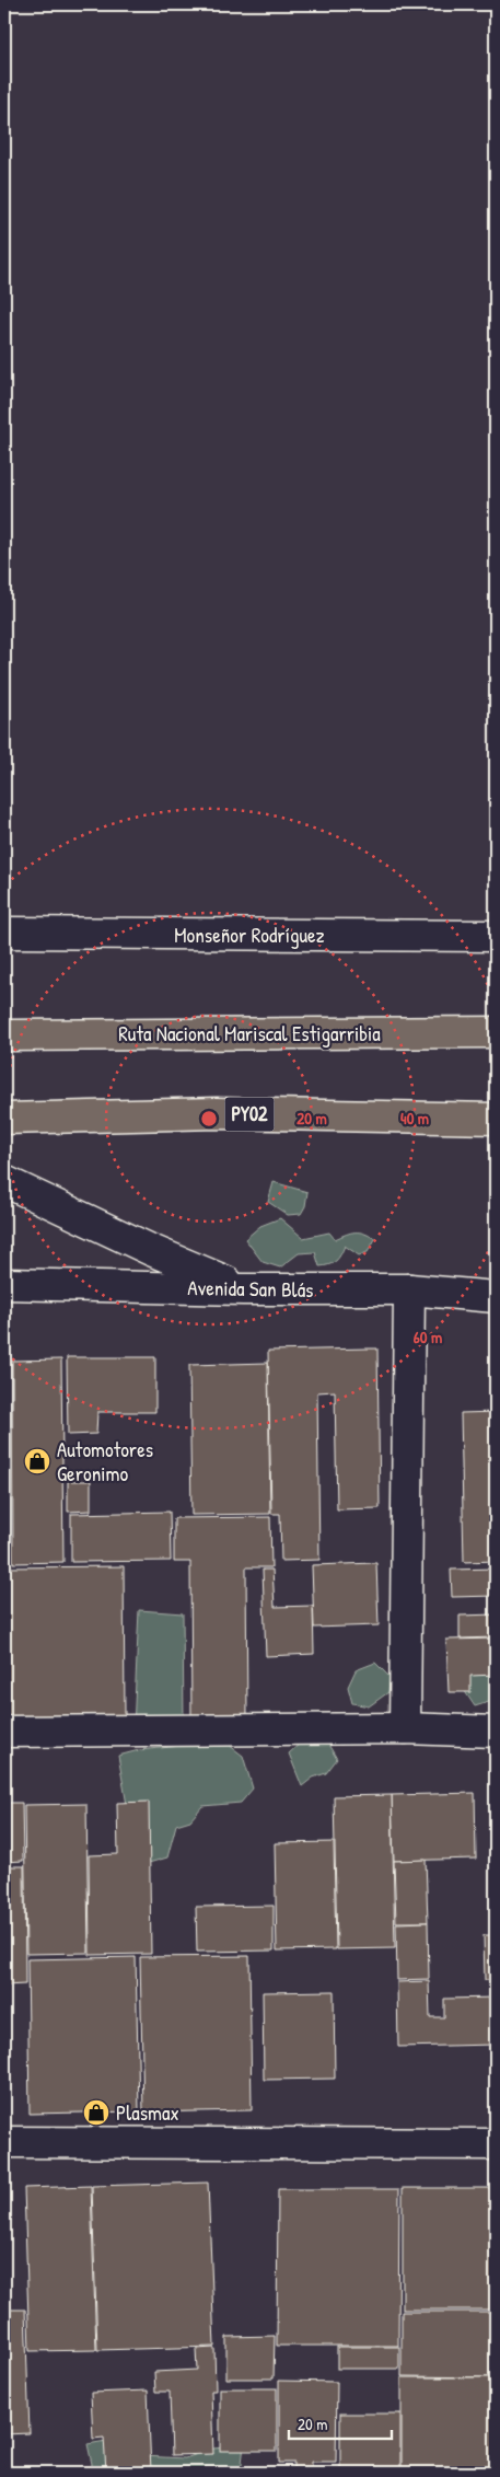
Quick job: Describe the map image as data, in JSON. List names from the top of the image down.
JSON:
{
  "streets": {
    "highway": ["Ruta Nacional Mariscal Estigarribia", "PY02"],
    "street": ["Monseñor Rodríguez", "Avenida San Blás"]
  },
  "places": {
    "shop": ["Automotores Geronimo", "Plasmax"]
  },
  "scale_bar": "20 m",
  "rings": ["20 m", "40 m", "60 m"]
}
